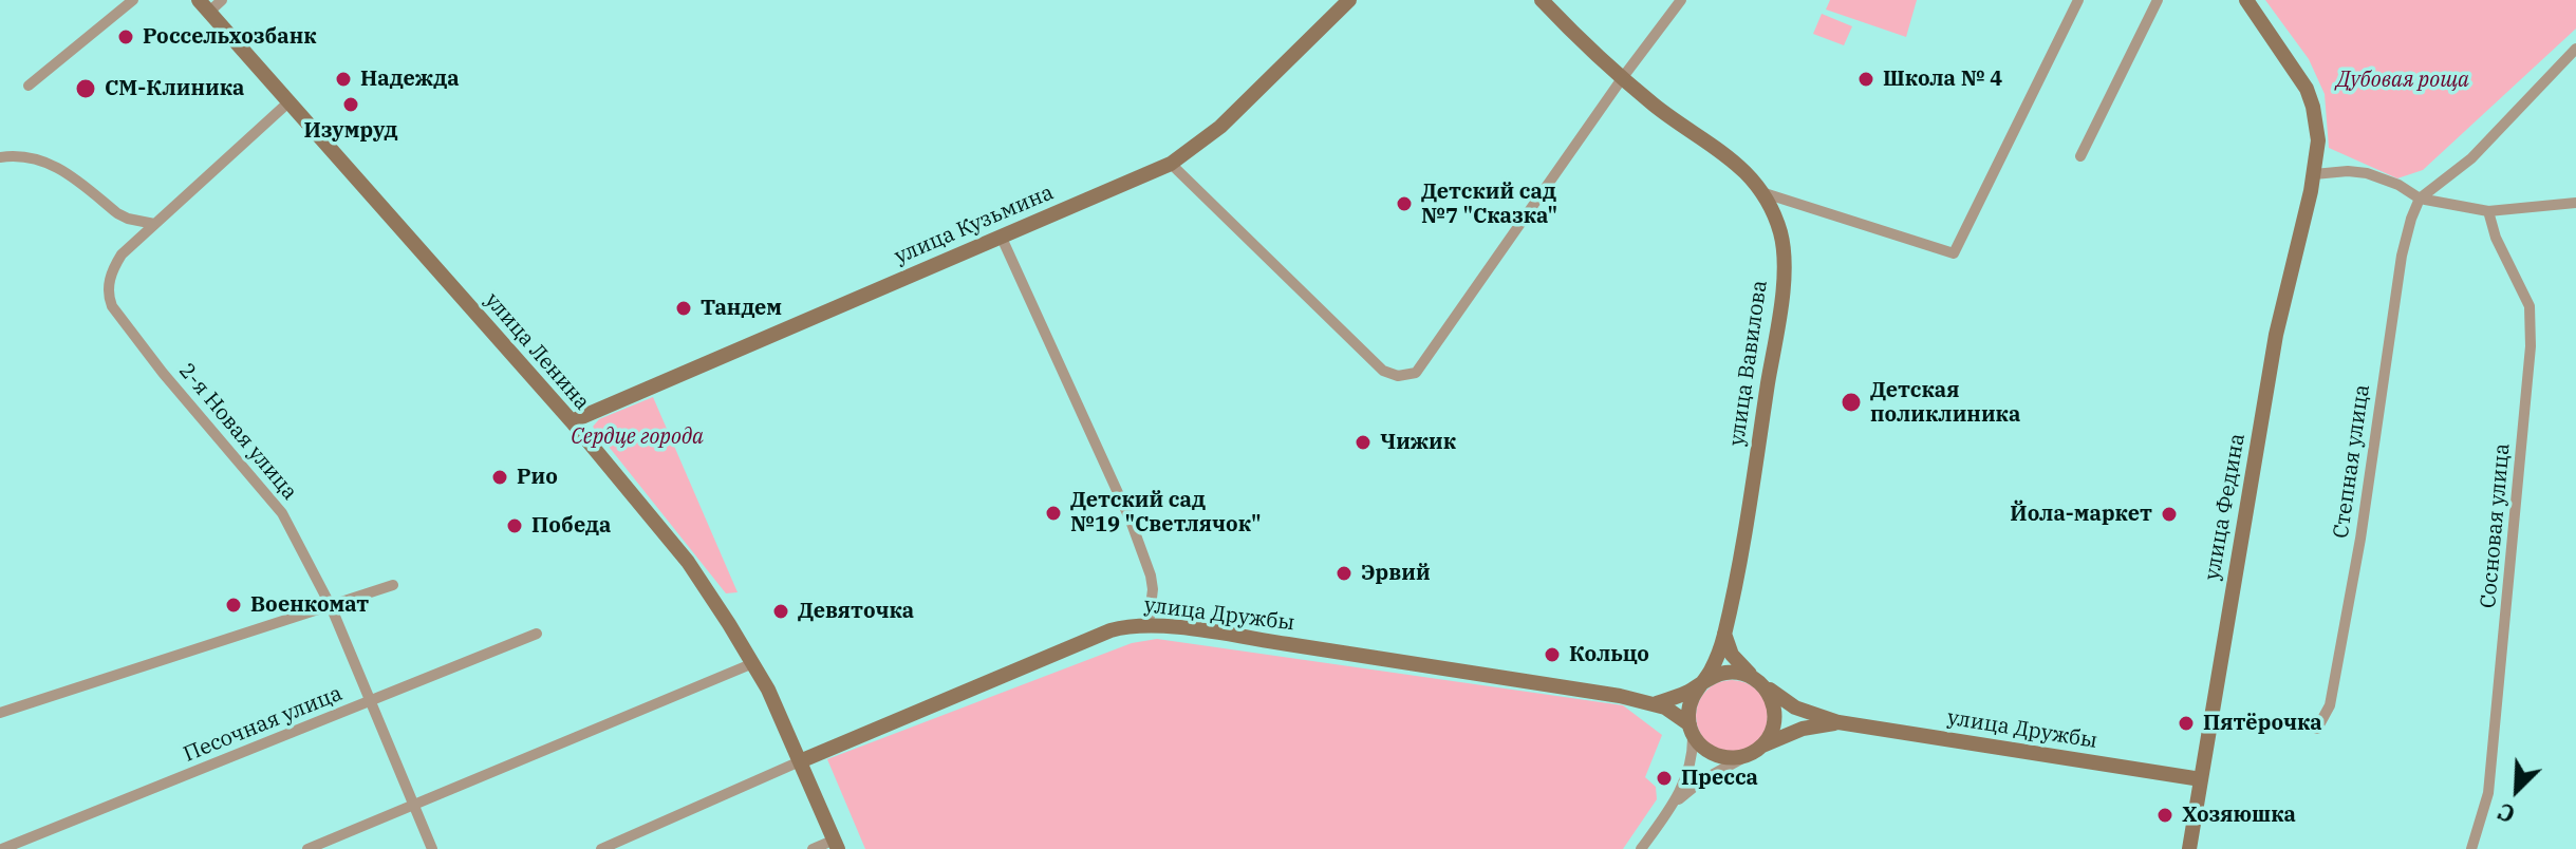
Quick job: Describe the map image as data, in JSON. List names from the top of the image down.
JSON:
{
  "streets": {
    "street": [
      "улица Кузьмина",
      "улица Ленина",
      "улица Вавилова",
      "2-я Новая улица",
      "Степная улица",
      "улица Федина",
      "Сосновая улица",
      "улица Дружбы",
      "Песочная улица"
    ]
  },
  "crossings": [
    ["улица Кузьмина", "улица Ленина"],
    ["улица Ленина", "2-я Новая улица"],
    ["улица Ленина", "улица Дружбы"],
    ["2-я Новая улица", "Песочная улица"],
    ["улица Федина", "улица Дружбы"]
  ],
  "parks": ["Дубовая роща", "Сердце города"],
  "places": [
    "Россельхозбанк",
    "Надежда",
    "Школа № 4",
    "СМ-Клиника",
    "Изумруд",
    "Детский сад №7 \"Сказка\"",
    "Тандем",
    "Детская поликлиника",
    "Чижик",
    "Рио",
    "Детский сад №19 \"Светлячок\"",
    "Йола-маркет",
    "Победа",
    "Эрвий",
    "Военкомат",
    "Девяточка",
    "Кольцо",
    "Пятёрочка",
    "Пресса",
    "Хозяюшка"
  ],
  "north": "bottom left"
}
